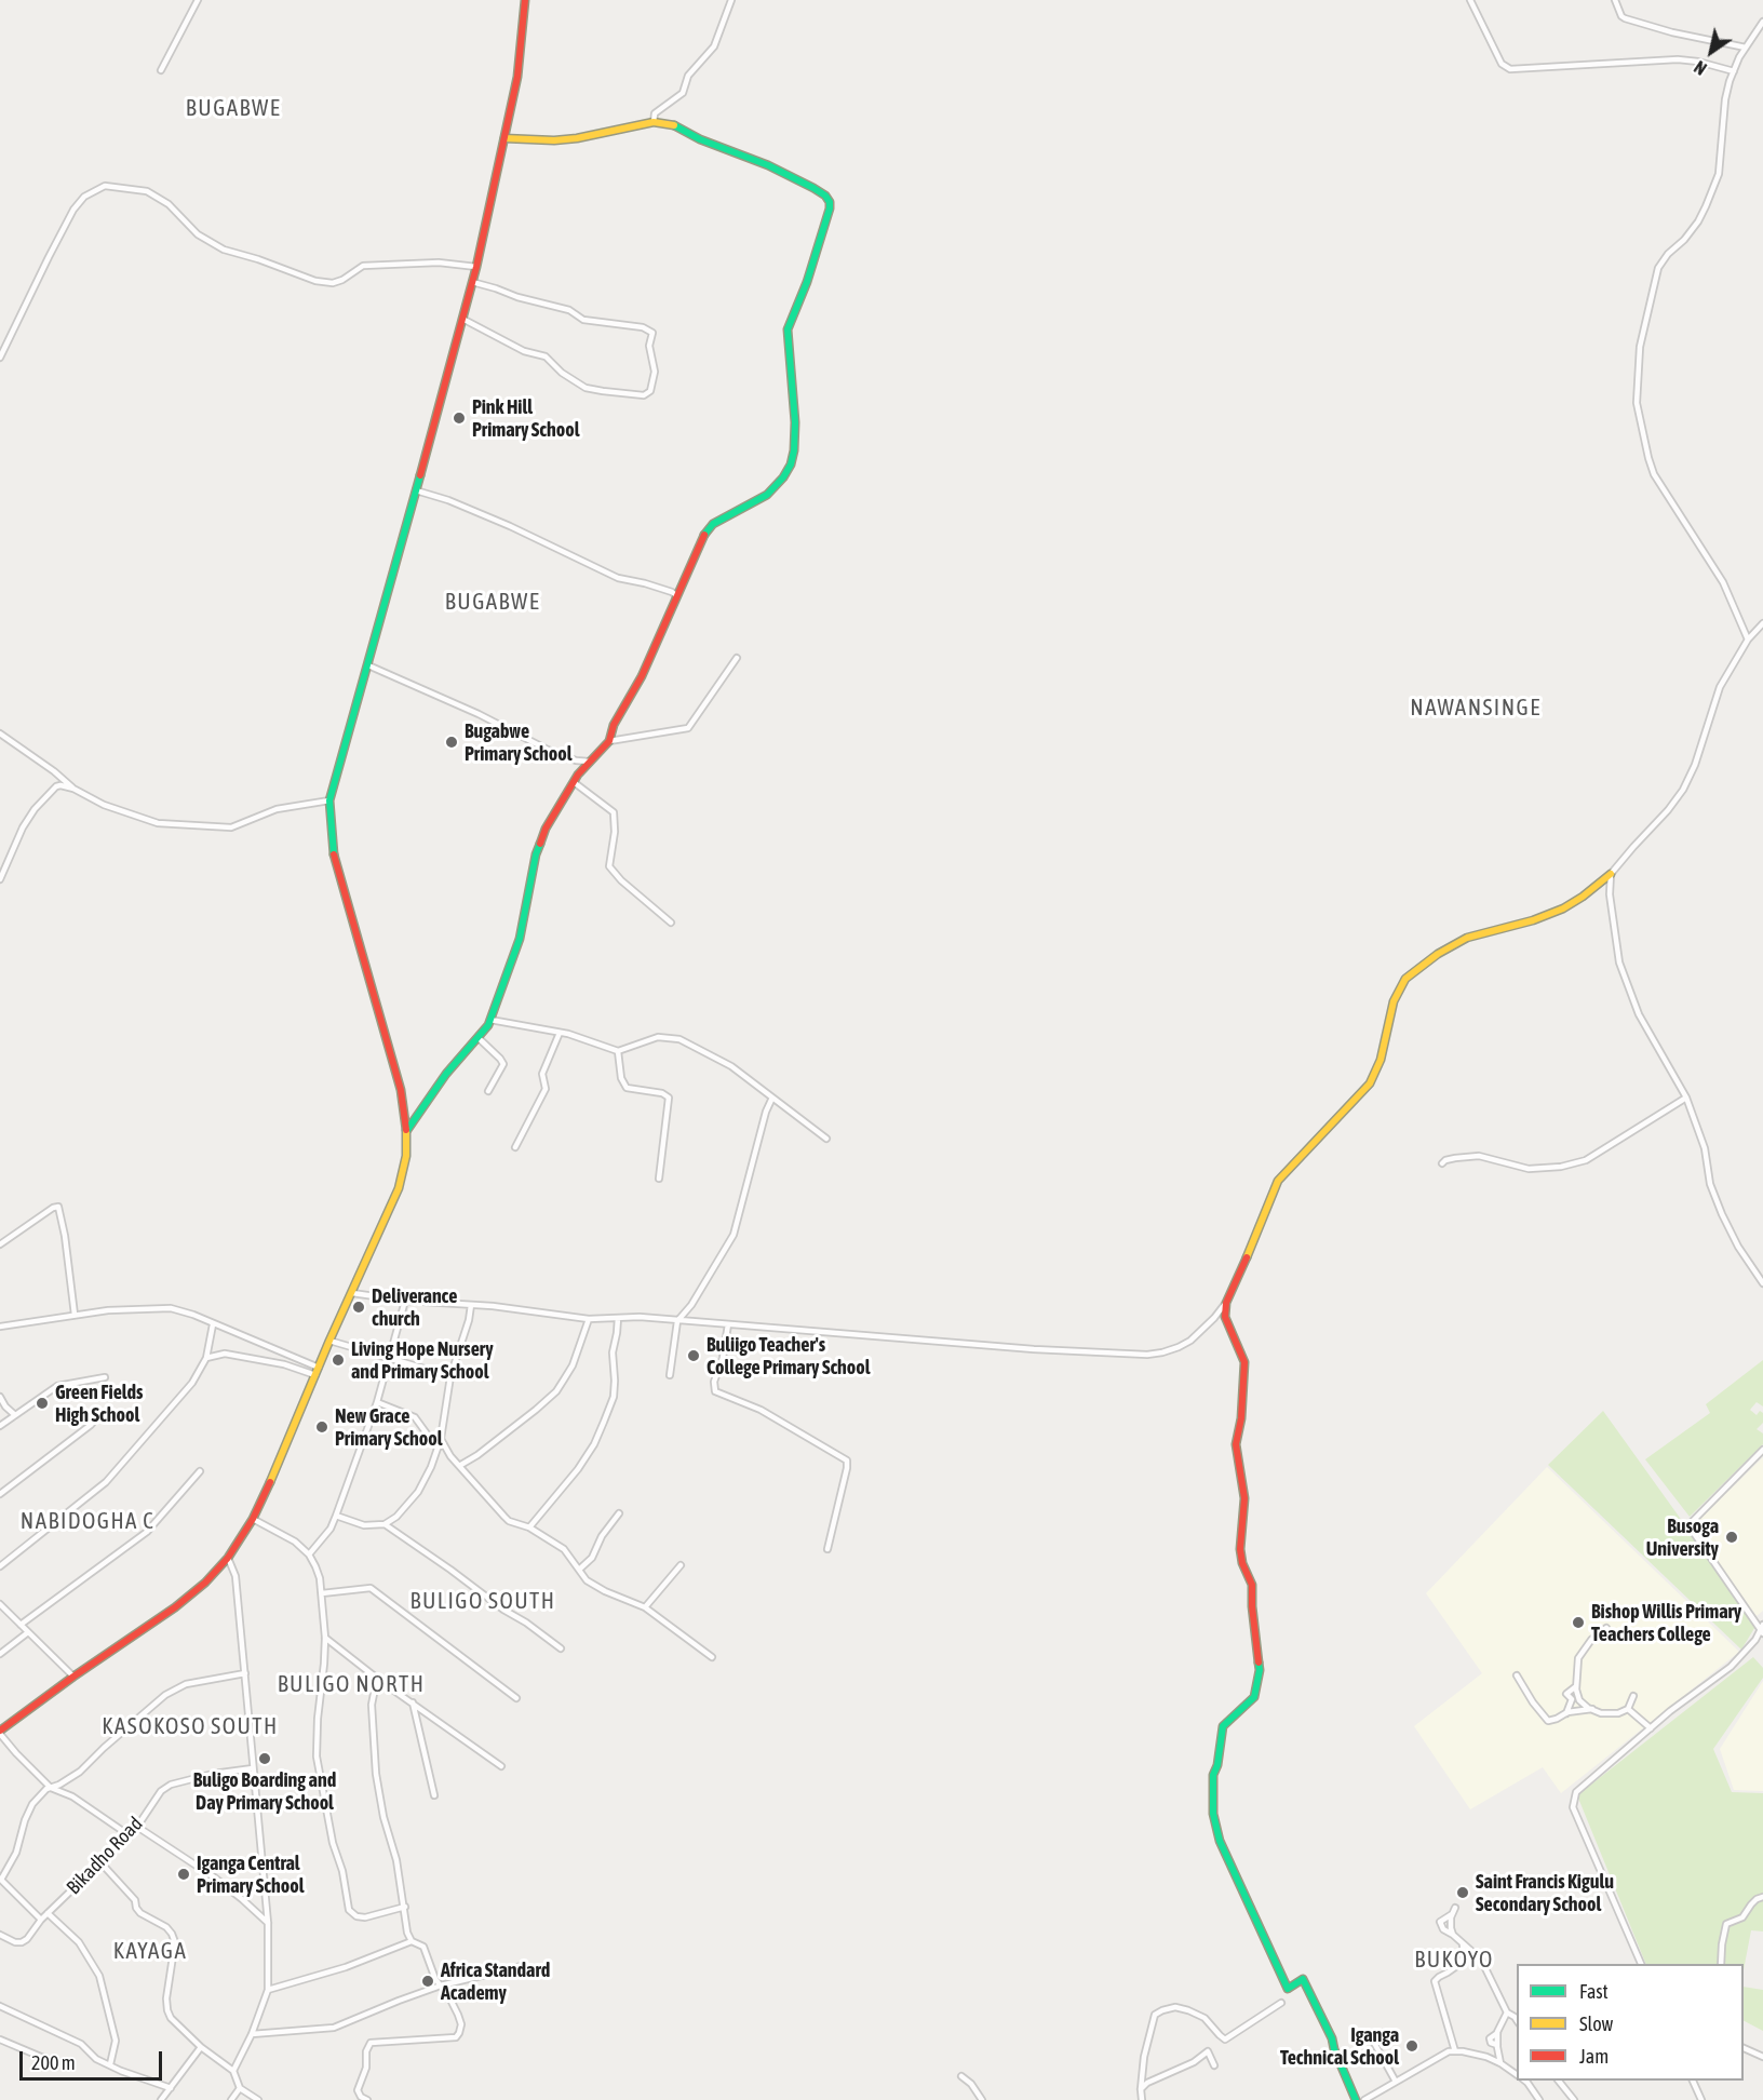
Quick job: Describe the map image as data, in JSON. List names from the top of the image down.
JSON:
{
  "streets": {
    "street": ["Bikadho Road"]
  },
  "districts": [
    "BUGABWE",
    "BUGABWE",
    "NAWANSINGE",
    "NABIDOGHA C",
    "BULIGO SOUTH",
    "BULIGO NORTH",
    "KASOKOSO SOUTH",
    "KAYAGA",
    "BUKOYO"
  ],
  "places": [
    "Pink Hill Primary School",
    "Bugabwe Primary School",
    "Deliverance church",
    "Buliigo Teacher's College Primary School",
    "Living Hope Nursery and Primary School",
    "Green Fields High School",
    "New Grace Primary School",
    "Busoga University",
    "Bishop Willis Primary Teachers College",
    "Buligo Boarding and Day Primary School",
    "Iganga Central Primary School",
    "Saint Francis Kigulu Secondary School",
    "Africa Standard Academy",
    "Iganga Technical School"
  ],
  "legend": ["Fast", "Slow", "Jam"],
  "scale_bar": "200 m",
  "north": "bottom left"
}
